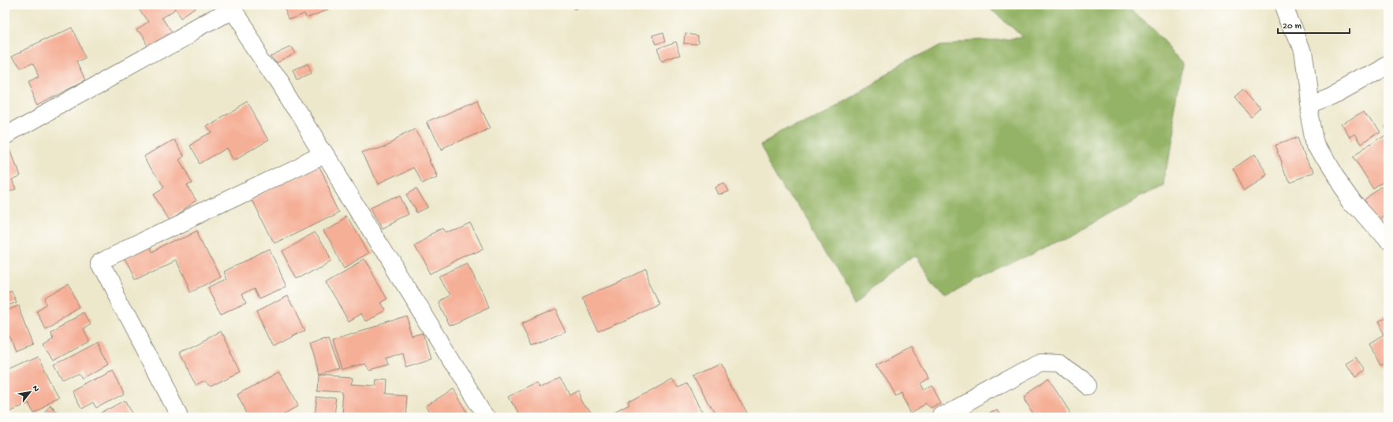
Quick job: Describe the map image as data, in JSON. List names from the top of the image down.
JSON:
{
  "scale_bar": "20 m",
  "north": "top right"
}
